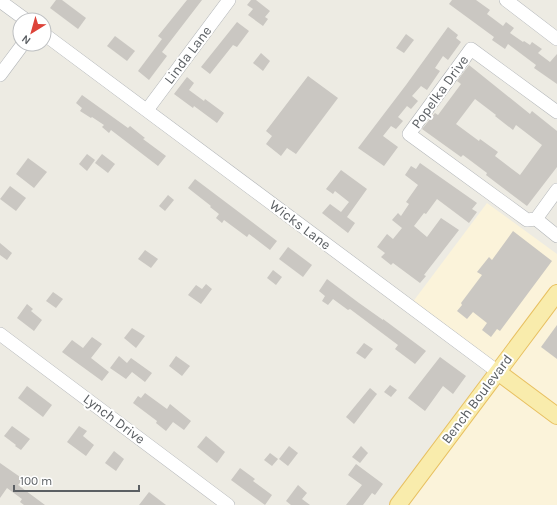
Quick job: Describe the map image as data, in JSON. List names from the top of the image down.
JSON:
{
  "streets": {
    "main road": ["Wicks Lane", "Bench Boulevard"],
    "street": ["Linda Lane", "Popelka Drive", "Lynch Drive"]
  },
  "crossings": [
    ["Linda Lane", "Wicks Lane"],
    ["Wicks Lane", "Bench Boulevard"]
  ],
  "scale_bar": "100 m",
  "north": "bottom left"
}
